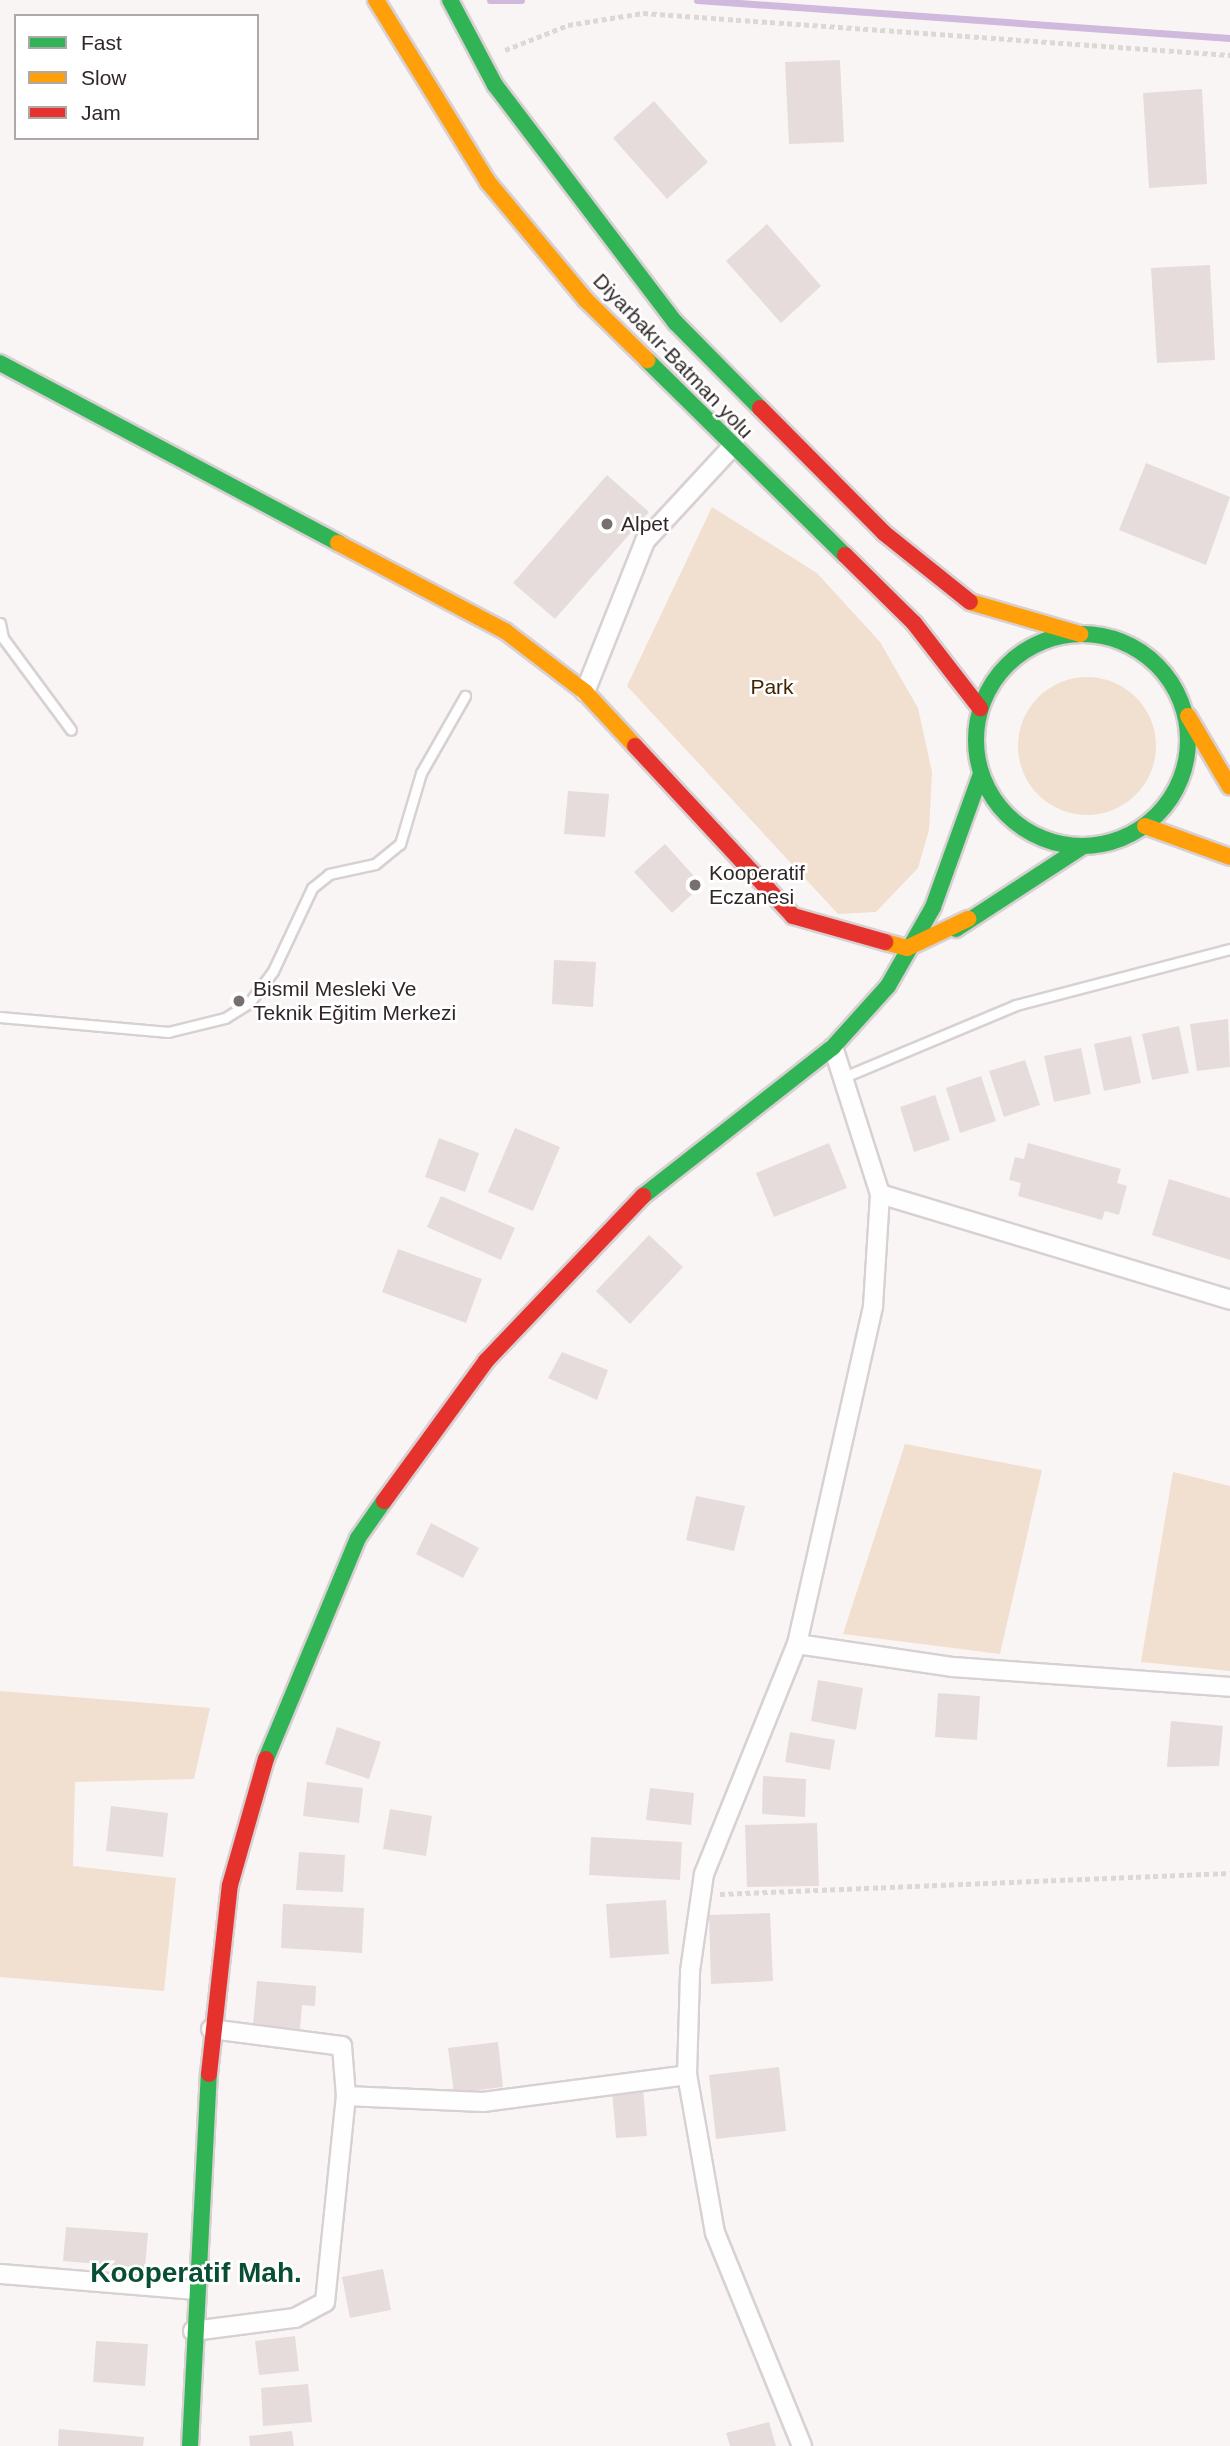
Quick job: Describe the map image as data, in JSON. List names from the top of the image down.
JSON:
{
  "streets": {
    "main road": ["Diyarbakır-Batman yolu"]
  },
  "districts": ["Kooperatif Mah."],
  "parks": ["Park"],
  "places": ["Alpet", "Kooperatif Eczanesi", "Bismil Mesleki Ve Teknik Eğitim Merkezi"],
  "legend": ["Fast", "Slow", "Jam"]
}
